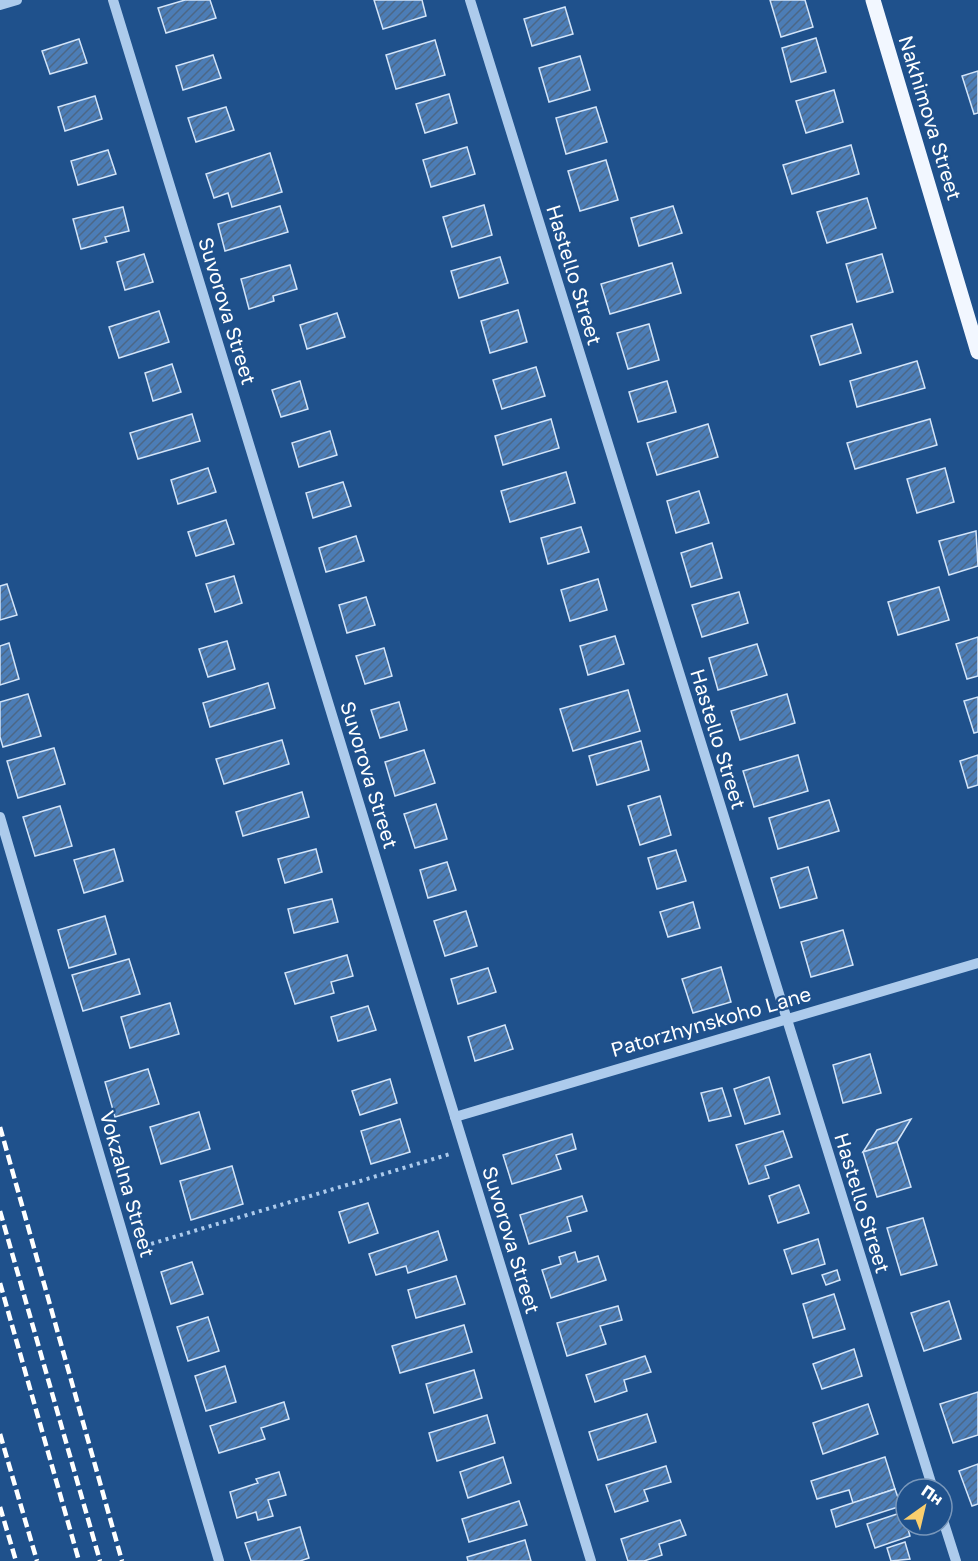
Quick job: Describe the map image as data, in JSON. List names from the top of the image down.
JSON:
{
  "streets": {
    "main road": ["Nakhimova Street"],
    "street": [
      "Hastello Street",
      "Suvorova Street",
      "Patorzhynskoho Lane",
      "Vokzalna Street"
    ]
  },
  "crossings": [
    ["Hastello Street", "Patorzhynskoho Lane"],
    ["Suvorova Street", "Patorzhynskoho Lane"]
  ],
  "north": "top right"
}
